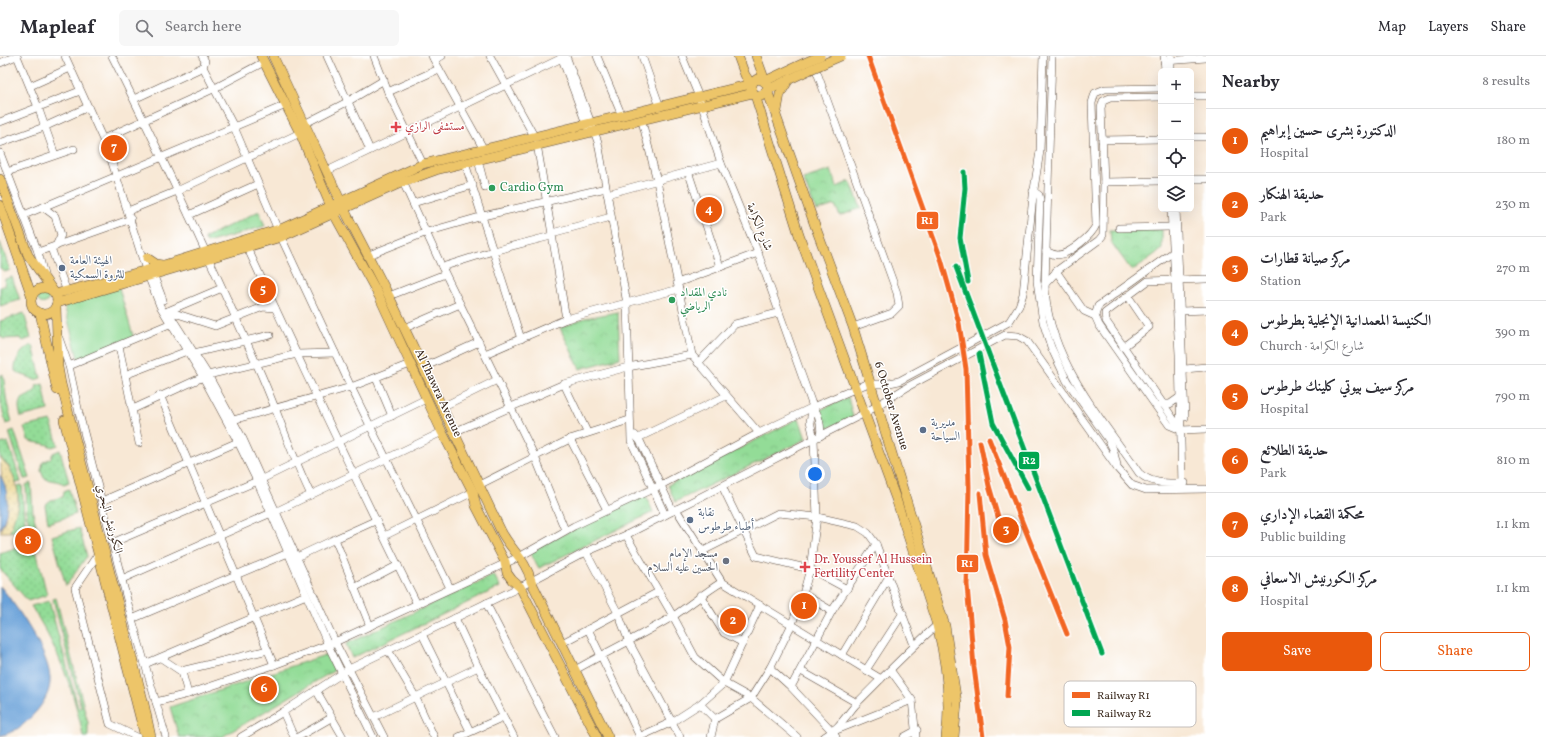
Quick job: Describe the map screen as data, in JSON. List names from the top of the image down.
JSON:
{
  "streets": {
    "main road": ["Al Thawra Avenue", "6 October Avenue", "الكورنيش البحري"],
    "street": ["شارع الكرامة"]
  },
  "places": {
    "health": ["مستشفى الرازي", "Dr. Youssef Al Hussein Fertility Center"],
    "other": [
      "Cardio Gym",
      "الهيئة العامة للثروة السمكية",
      "نادي المقداد الرياضي",
      "مديرية السياحة",
      "نقابة أطباء طرطوس",
      "مسجد الإمام الحسين عليه السلام"
    ]
  },
  "lines": ["rail line R1", "rail line R2"],
  "legend": ["Railway R1", "Railway R2"],
  "page": {
    "header": "Mapleaf",
    "search": "Search here",
    "nav": ["Map", "Layers", "Share"],
    "heading": ["Nearby", "8 results"],
    "map_buttons": ["+", "−"],
    "list": [
      {
        "mark": "1",
        "name": "الدكتورة بشرى حسين إبراهيم",
        "note": "Hospital",
        "value": "180 m"
      },
      {
        "mark": "2",
        "name": "حديقة الهنكار",
        "note": "Park",
        "value": "230 m"
      },
      {
        "mark": "3",
        "name": "مركز صيانة قطارات",
        "note": "Station",
        "value": "270 m"
      },
      {
        "mark": "4",
        "name": "الكنيسة المعمدانية الإنجلية بطرطوس",
        "note": "Church · شارع الكرامة",
        "value": "390 m"
      },
      {
        "mark": "5",
        "name": "مركز سيف بيوتي كلينك طرطوس",
        "note": "Hospital",
        "value": "790 m"
      },
      {
        "mark": "6",
        "name": "حديقة الطلائع",
        "note": "Park",
        "value": "810 m"
      },
      {
        "mark": "7",
        "name": "محكمة القضاء الإداري",
        "note": "Public building",
        "value": "1.1 km"
      },
      {
        "mark": "8",
        "name": "مركز الكورنيش الاسعافي",
        "note": "Hospital",
        "value": "1.1 km"
      }
    ],
    "pins": [
      "7",
      "4",
      "5",
      "3",
      "8",
      "1",
      "2",
      "6"
    ],
    "buttons": ["Save", "Share"]
  }
}
